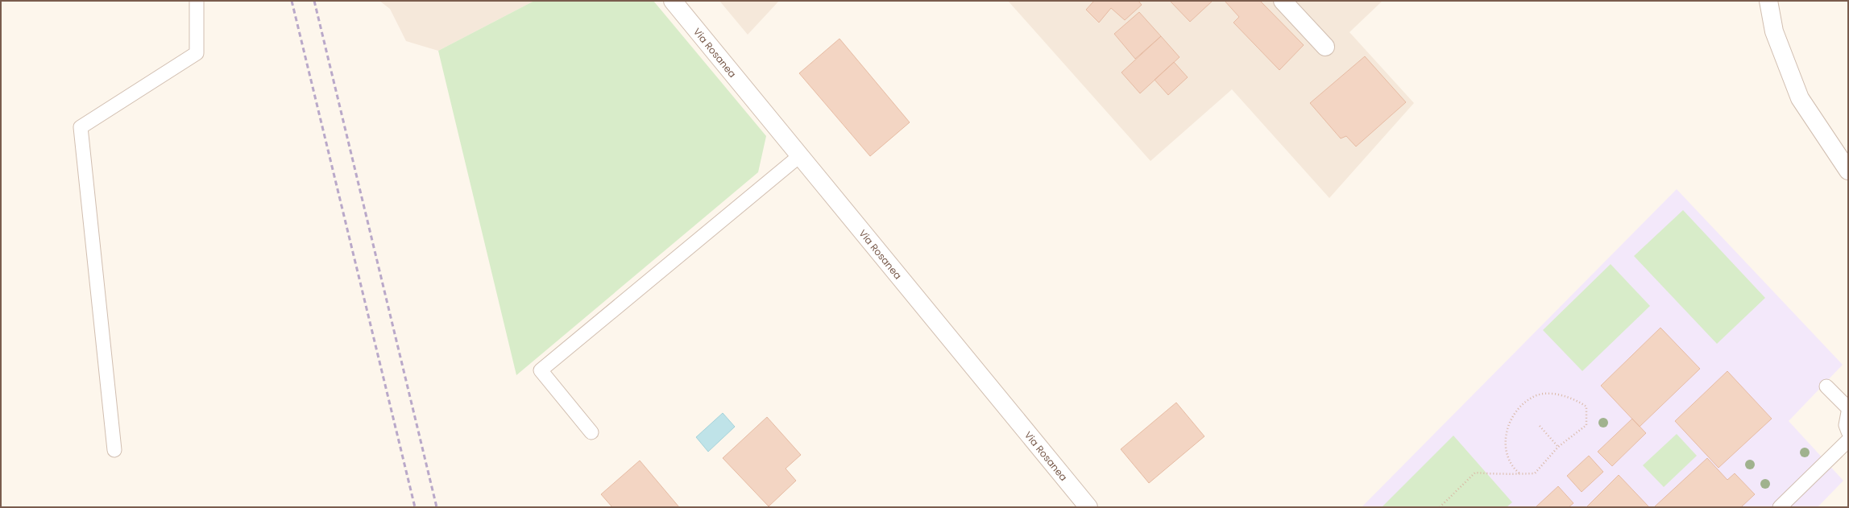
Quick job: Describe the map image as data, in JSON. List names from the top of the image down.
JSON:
{
  "streets": {
    "street": ["Via Rosanea"]
  }
}
